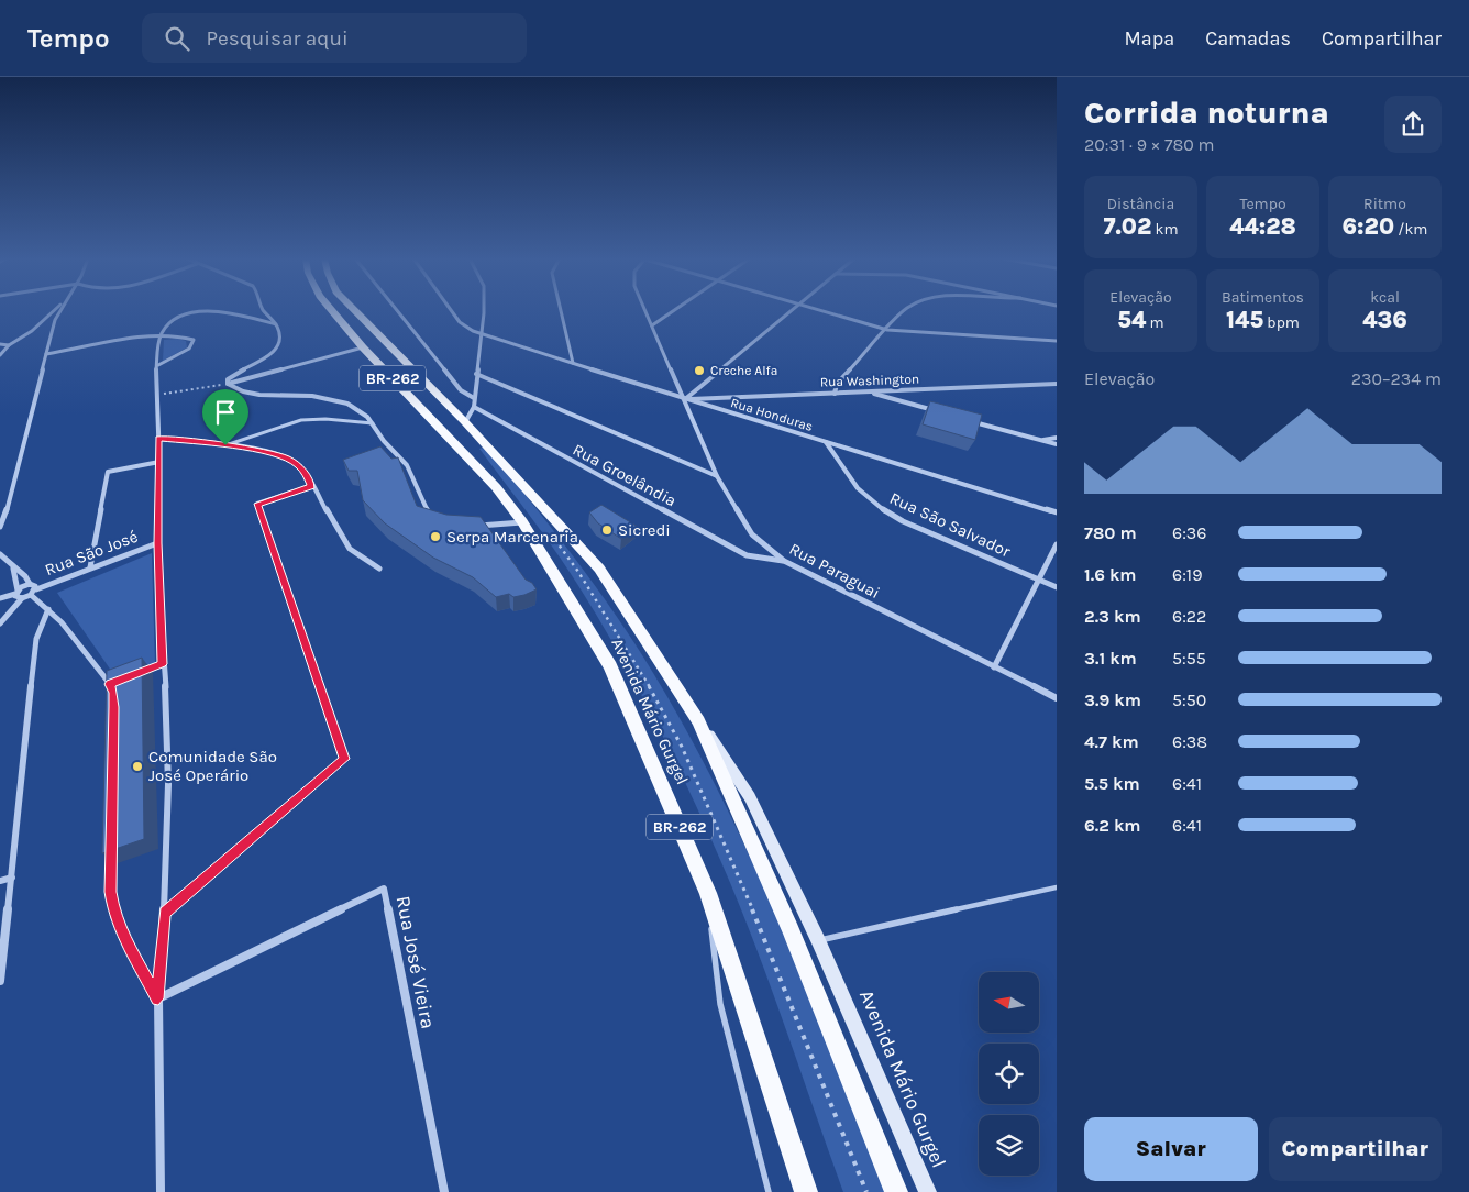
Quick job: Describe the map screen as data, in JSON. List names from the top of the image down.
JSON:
{
  "streets": {
    "main road": ["BR-262", "Avenida Mário Gurgel"],
    "street": [
      "Rua Washington",
      "Rua Honduras",
      "Rua Groelândia",
      "Rua São Salvador",
      "Rua São José",
      "Rua Paraguai",
      "Rua José Vieira"
    ]
  },
  "crossings": [
    ["Rua Washington", "Rua Honduras"],
    ["Rua Washington", "Rua Paraguai"],
    ["Rua Honduras", "Rua São Salvador"],
    ["Rua Honduras", "Rua Paraguai"],
    ["Rua Groelândia", "Rua Paraguai"]
  ],
  "places": [
    "Creche Alfa",
    "Sicredi",
    "Serpa Marcenaria",
    "Comunidade São José Operário"
  ],
  "north": "left",
  "page": {
    "header": "Tempo",
    "search": "Pesquisar aqui",
    "nav": ["Mapa", "Camadas", "Compartilhar"],
    "heading": ["Corrida noturna", "20:31 · 9 × 780 m"],
    "stats": [
      ["Distância", "7.02 km"],
      ["Tempo", "44:28"],
      ["Ritmo", "6:20 /km"],
      ["Elevação", "54 m"],
      ["Batimentos", "145 bpm"],
      ["kcal", "436"]
    ],
    "chart": ["Elevação", "230–234 m"],
    "list": [
      {
        "name": "780 m",
        "note": "6:36"
      },
      {
        "name": "1.6 km",
        "note": "6:19"
      },
      {
        "name": "2.3 km",
        "note": "6:22"
      },
      {
        "name": "3.1 km",
        "note": "5:55"
      },
      {
        "name": "3.9 km",
        "note": "5:50"
      },
      {
        "name": "4.7 km",
        "note": "6:38"
      },
      {
        "name": "5.5 km",
        "note": "6:41"
      },
      {
        "name": "6.2 km",
        "note": "6:41"
      }
    ],
    "buttons": ["Salvar", "Compartilhar"]
  }
}
